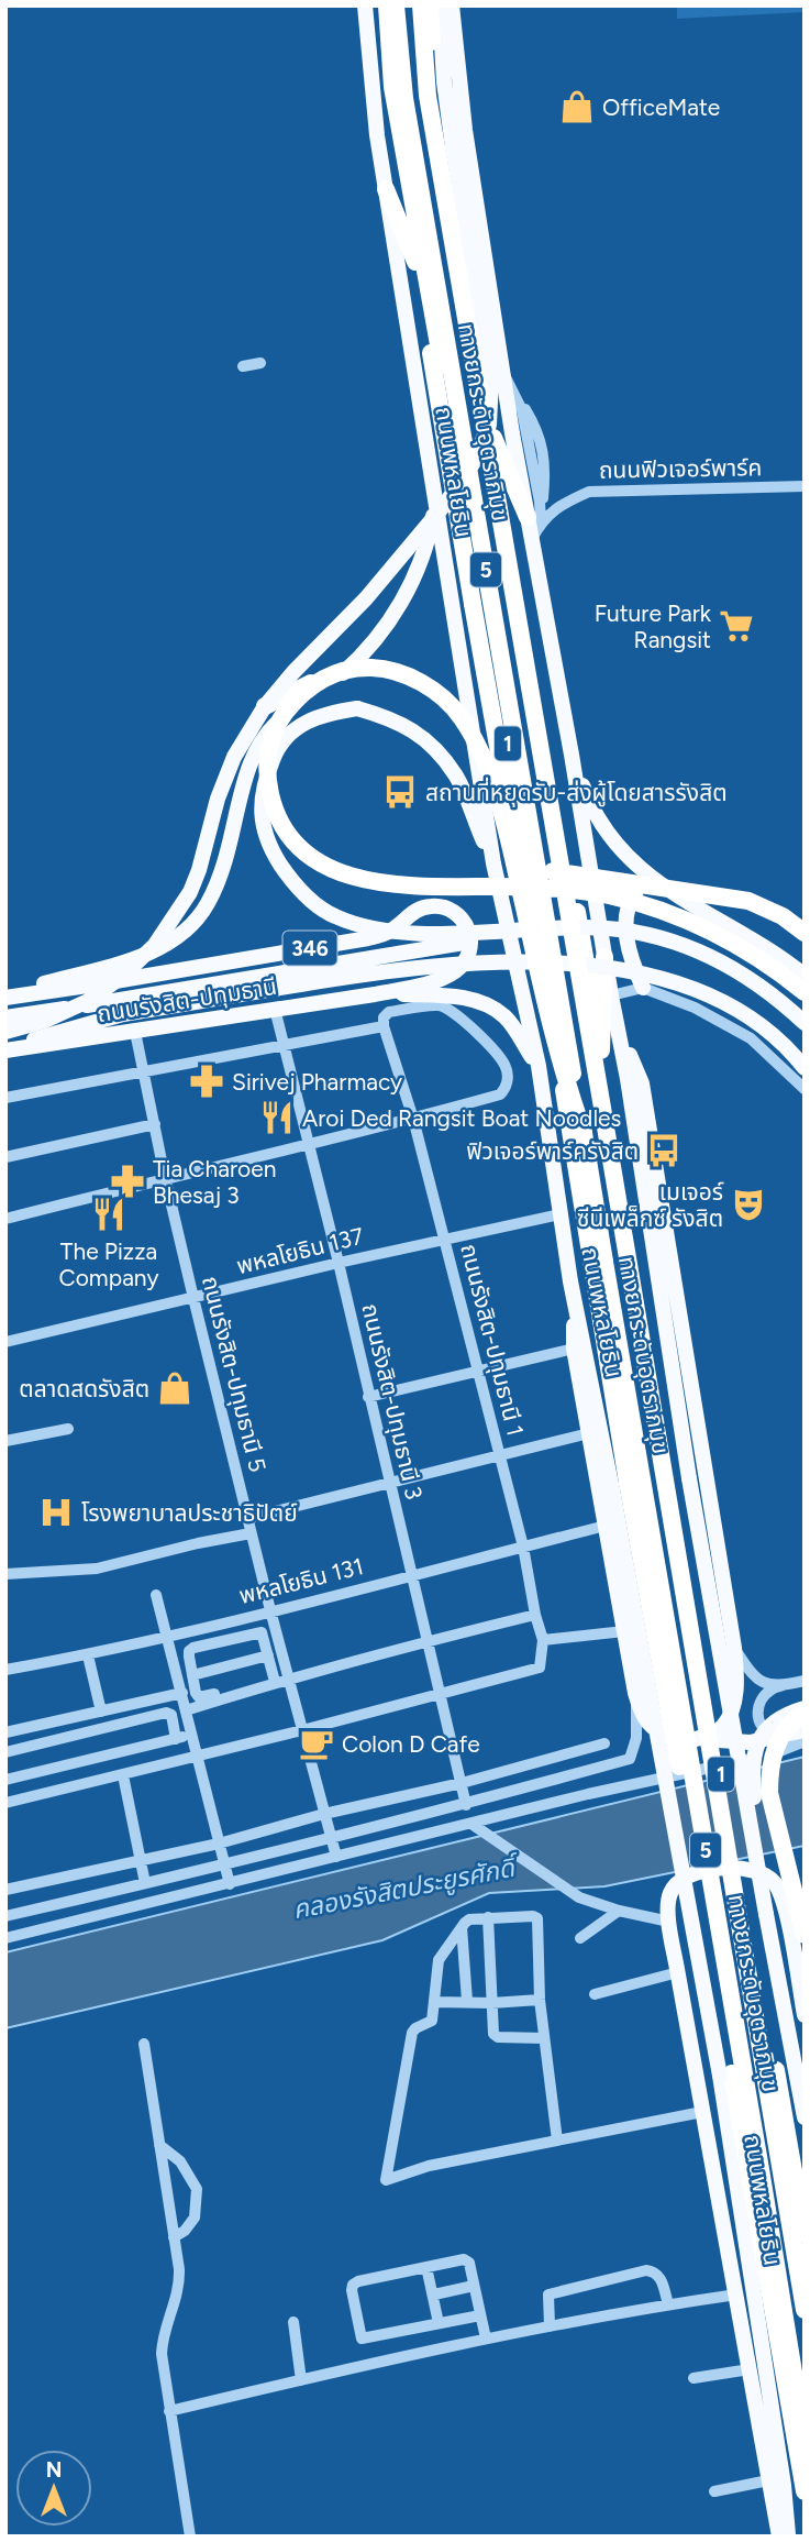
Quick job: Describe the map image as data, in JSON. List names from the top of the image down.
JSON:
{
  "streets": {
    "highway": [
      "ทางยกระดับอุตราภิมุข",
      "ถนนพหลโยธิน",
      "5",
      "1"
    ],
    "main road": ["346", "ถนนรังสิต-ปทุมธานี"],
    "street": [
      "ถนนฟิวเจอร์พาร์ค",
      "พหลโยธิน 137",
      "ถนนรังสิต-ปทุมธานี 1",
      "ถนนรังสิต-ปทุมธานี 5",
      "ถนนรังสิต-ปทุมธานี 3",
      "พหลโยธิน 131"
    ]
  },
  "crossings": [
    ["ถนนฟิวเจอร์พาร์ค", "1"],
    ["ถนนพหลโยธิน", "พหลโยธิน 137"],
    ["346", "ถนนรังสิต-ปทุมธานี"],
    ["ถนนรังสิต-ปทุมธานี", "ถนนรังสิต-ปทุมธานี 5"],
    ["ถนนรังสิต-ปทุมธานี", "ถนนรังสิต-ปทุมธานี 3"],
    ["พหลโยธิน 137", "ถนนรังสิต-ปทุมธานี 1"],
    ["พหลโยธิน 137", "ถนนรังสิต-ปทุมธานี 5"],
    ["พหลโยธิน 137", "ถนนรังสิต-ปทุมธานี 3"],
    ["ถนนรังสิต-ปทุมธานี 1", "ถนนรังสิต-ปทุมธานี 3"],
    ["ถนนรังสิต-ปทุมธานี 1", "พหลโยธิน 131"],
    ["ถนนรังสิต-ปทุมธานี 5", "พหลโยธิน 131"],
    ["ถนนรังสิต-ปทุมธานี 3", "พหลโยธิน 131"]
  ],
  "water": ["คลองรังสิตประยูรศักดิ์"],
  "places": {
    "shop": ["OfficeMate", "ตลาดสดรังสิต"],
    "supermarket": ["Future Park Rangsit"],
    "bus stop": ["สถานที่หยุดรับ-ส่งผู้โดยสารรังสิต", "ฟิวเจอร์พาร์ครังสิต"],
    "pharmacy": ["Sirivej Pharmacy", "Tia Charoen Bhesaj 3"],
    "restaurant": ["Aroi Ded Rangsit Boat Noodles", "The Pizza Company"],
    "theatre": ["เมเจอร์ ซีนีเพล็กซ์ รังสิต"],
    "hospital": ["โรงพยาบาลประชาธิปัตย์"],
    "cafe": ["Colon D Cafe"]
  },
  "north": "top"
}
